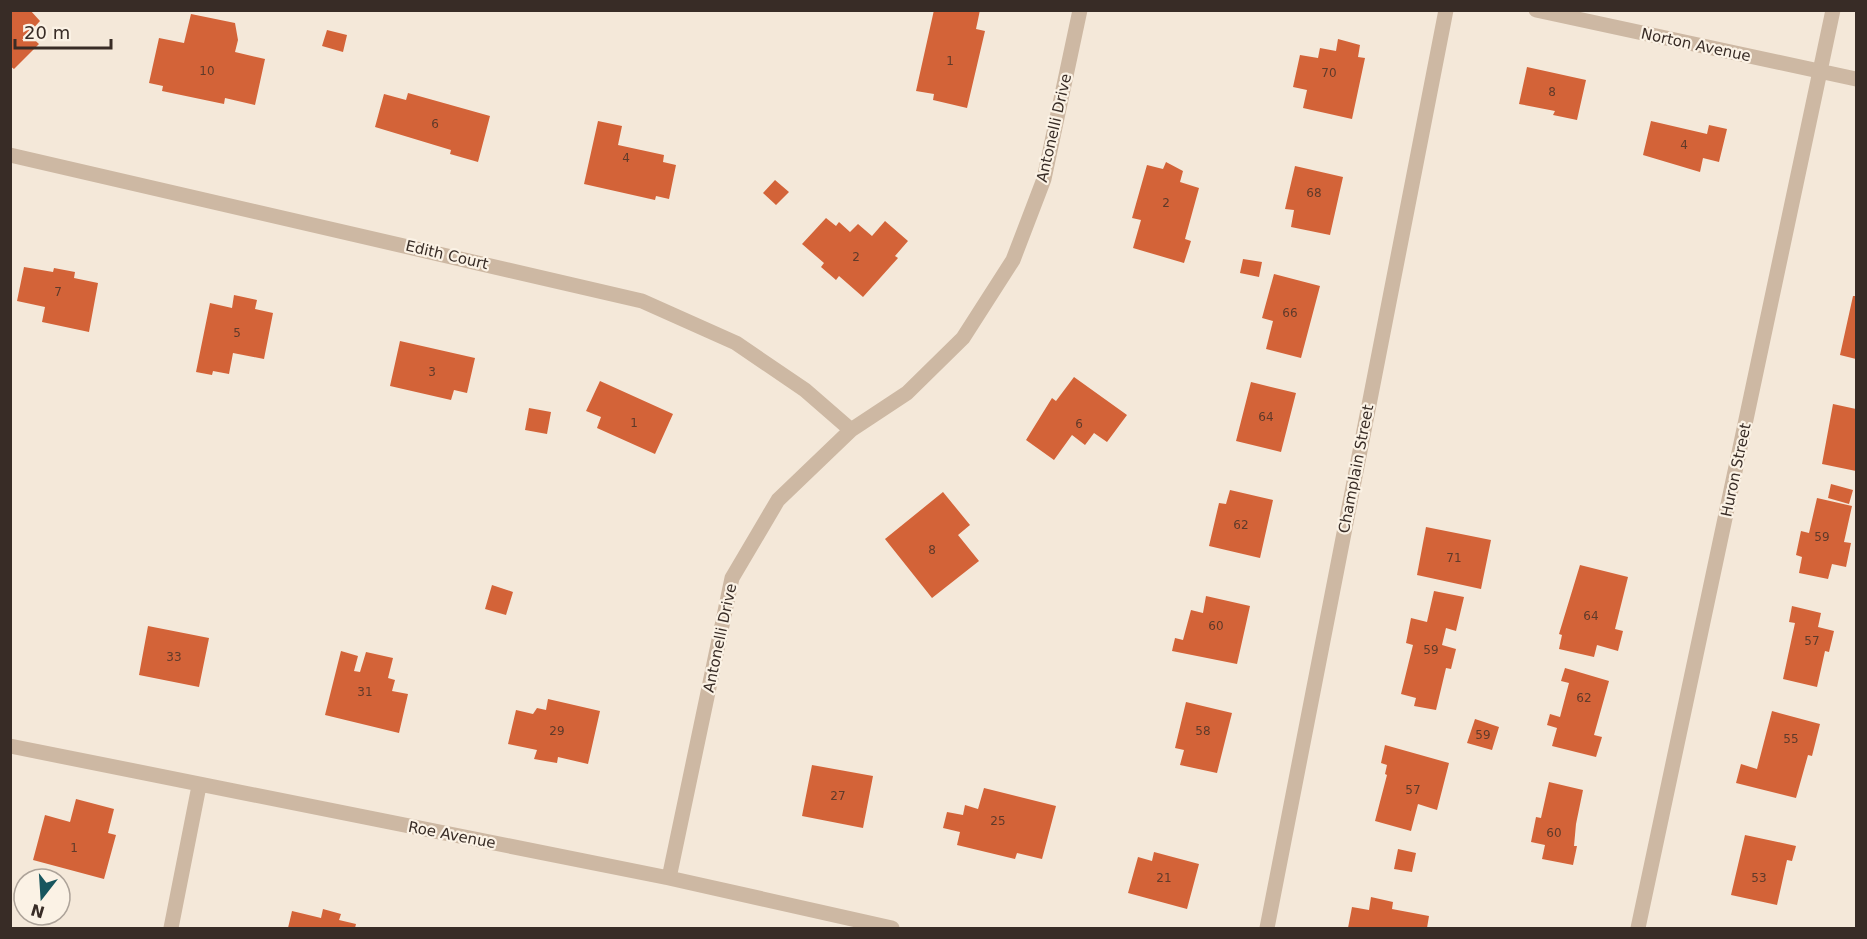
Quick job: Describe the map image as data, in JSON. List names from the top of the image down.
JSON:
{
  "streets": {
    "street": [
      "Norton Avenue",
      "Antonelli Drive",
      "Edith Court",
      "Champlain Street",
      "Huron Street",
      "Roe Avenue"
    ]
  },
  "crossings": [
    ["Norton Avenue", "Huron Street"],
    ["Antonelli Drive", "Edith Court"],
    ["Antonelli Drive", "Roe Avenue"]
  ],
  "house_numbers": [
    "1",
    "10",
    "70",
    "8",
    "6",
    "4",
    "4",
    "68",
    "2",
    "2",
    "7",
    "66",
    "5",
    "3",
    "64",
    "1",
    "6",
    "62",
    "59",
    "8",
    "71",
    "64",
    "60",
    "57",
    "59",
    "33",
    "31",
    "62",
    "29",
    "58",
    "59",
    "55",
    "57",
    "27",
    "25",
    "60",
    "1",
    "21",
    "53"
  ],
  "scale_bar": "20 m",
  "north": "bottom"
}
